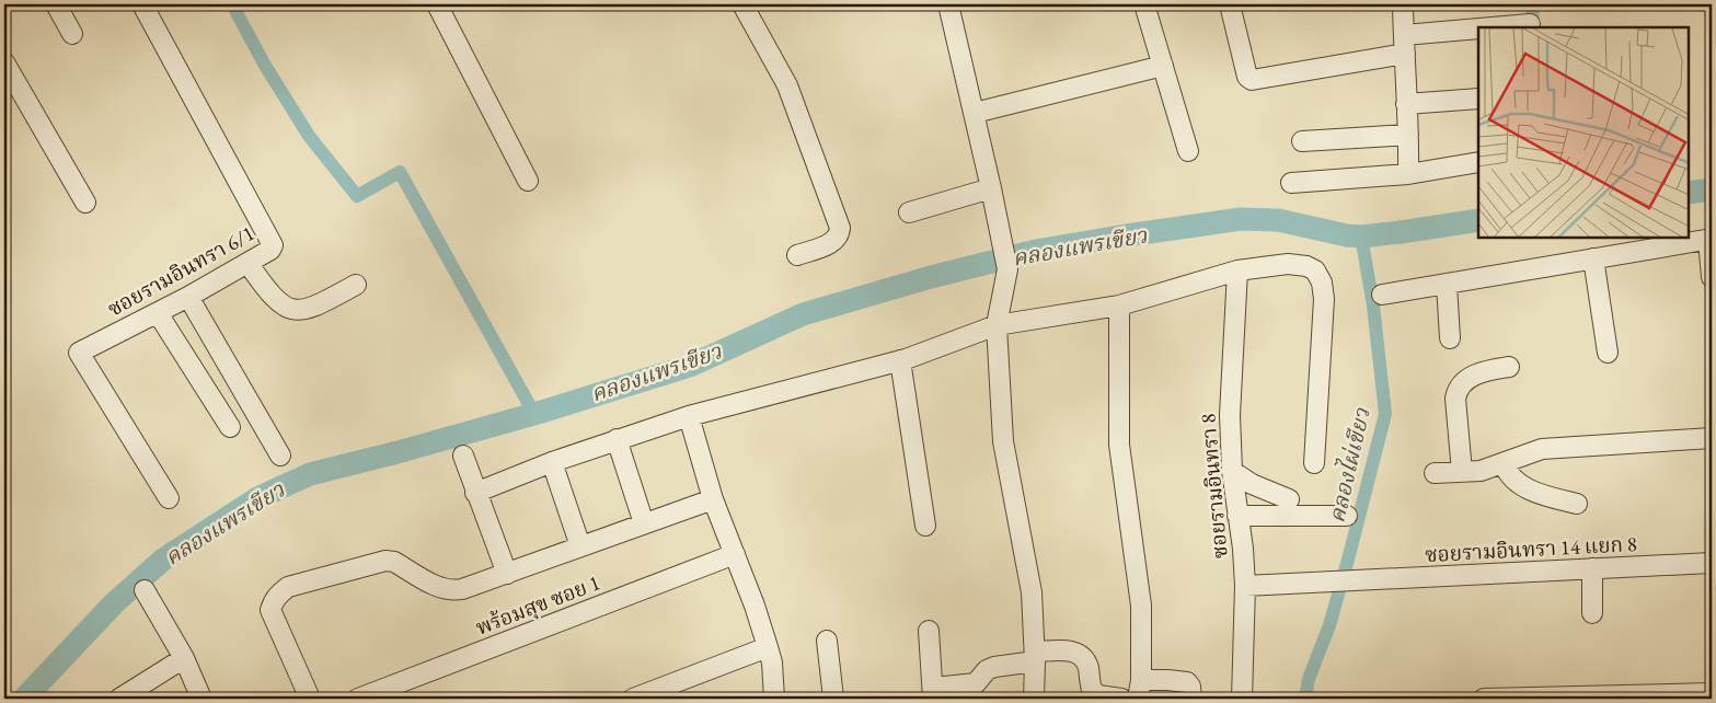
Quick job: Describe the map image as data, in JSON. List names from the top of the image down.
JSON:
{
  "streets": {
    "street": [
      "ซอยรามอินทรา 6/1",
      "ซอยรามอินทรา 8",
      "ซอยรามอินทรา 14 แยก 8",
      "พร้อมสุข ซอย 1"
    ]
  },
  "crossings": [
    ["ซอยรามอินทรา 8", "ซอยรามอินทรา 14 แยก 8"]
  ],
  "water": ["คลองแพรเขียว", "คลองไผ่เขียว"]
}
